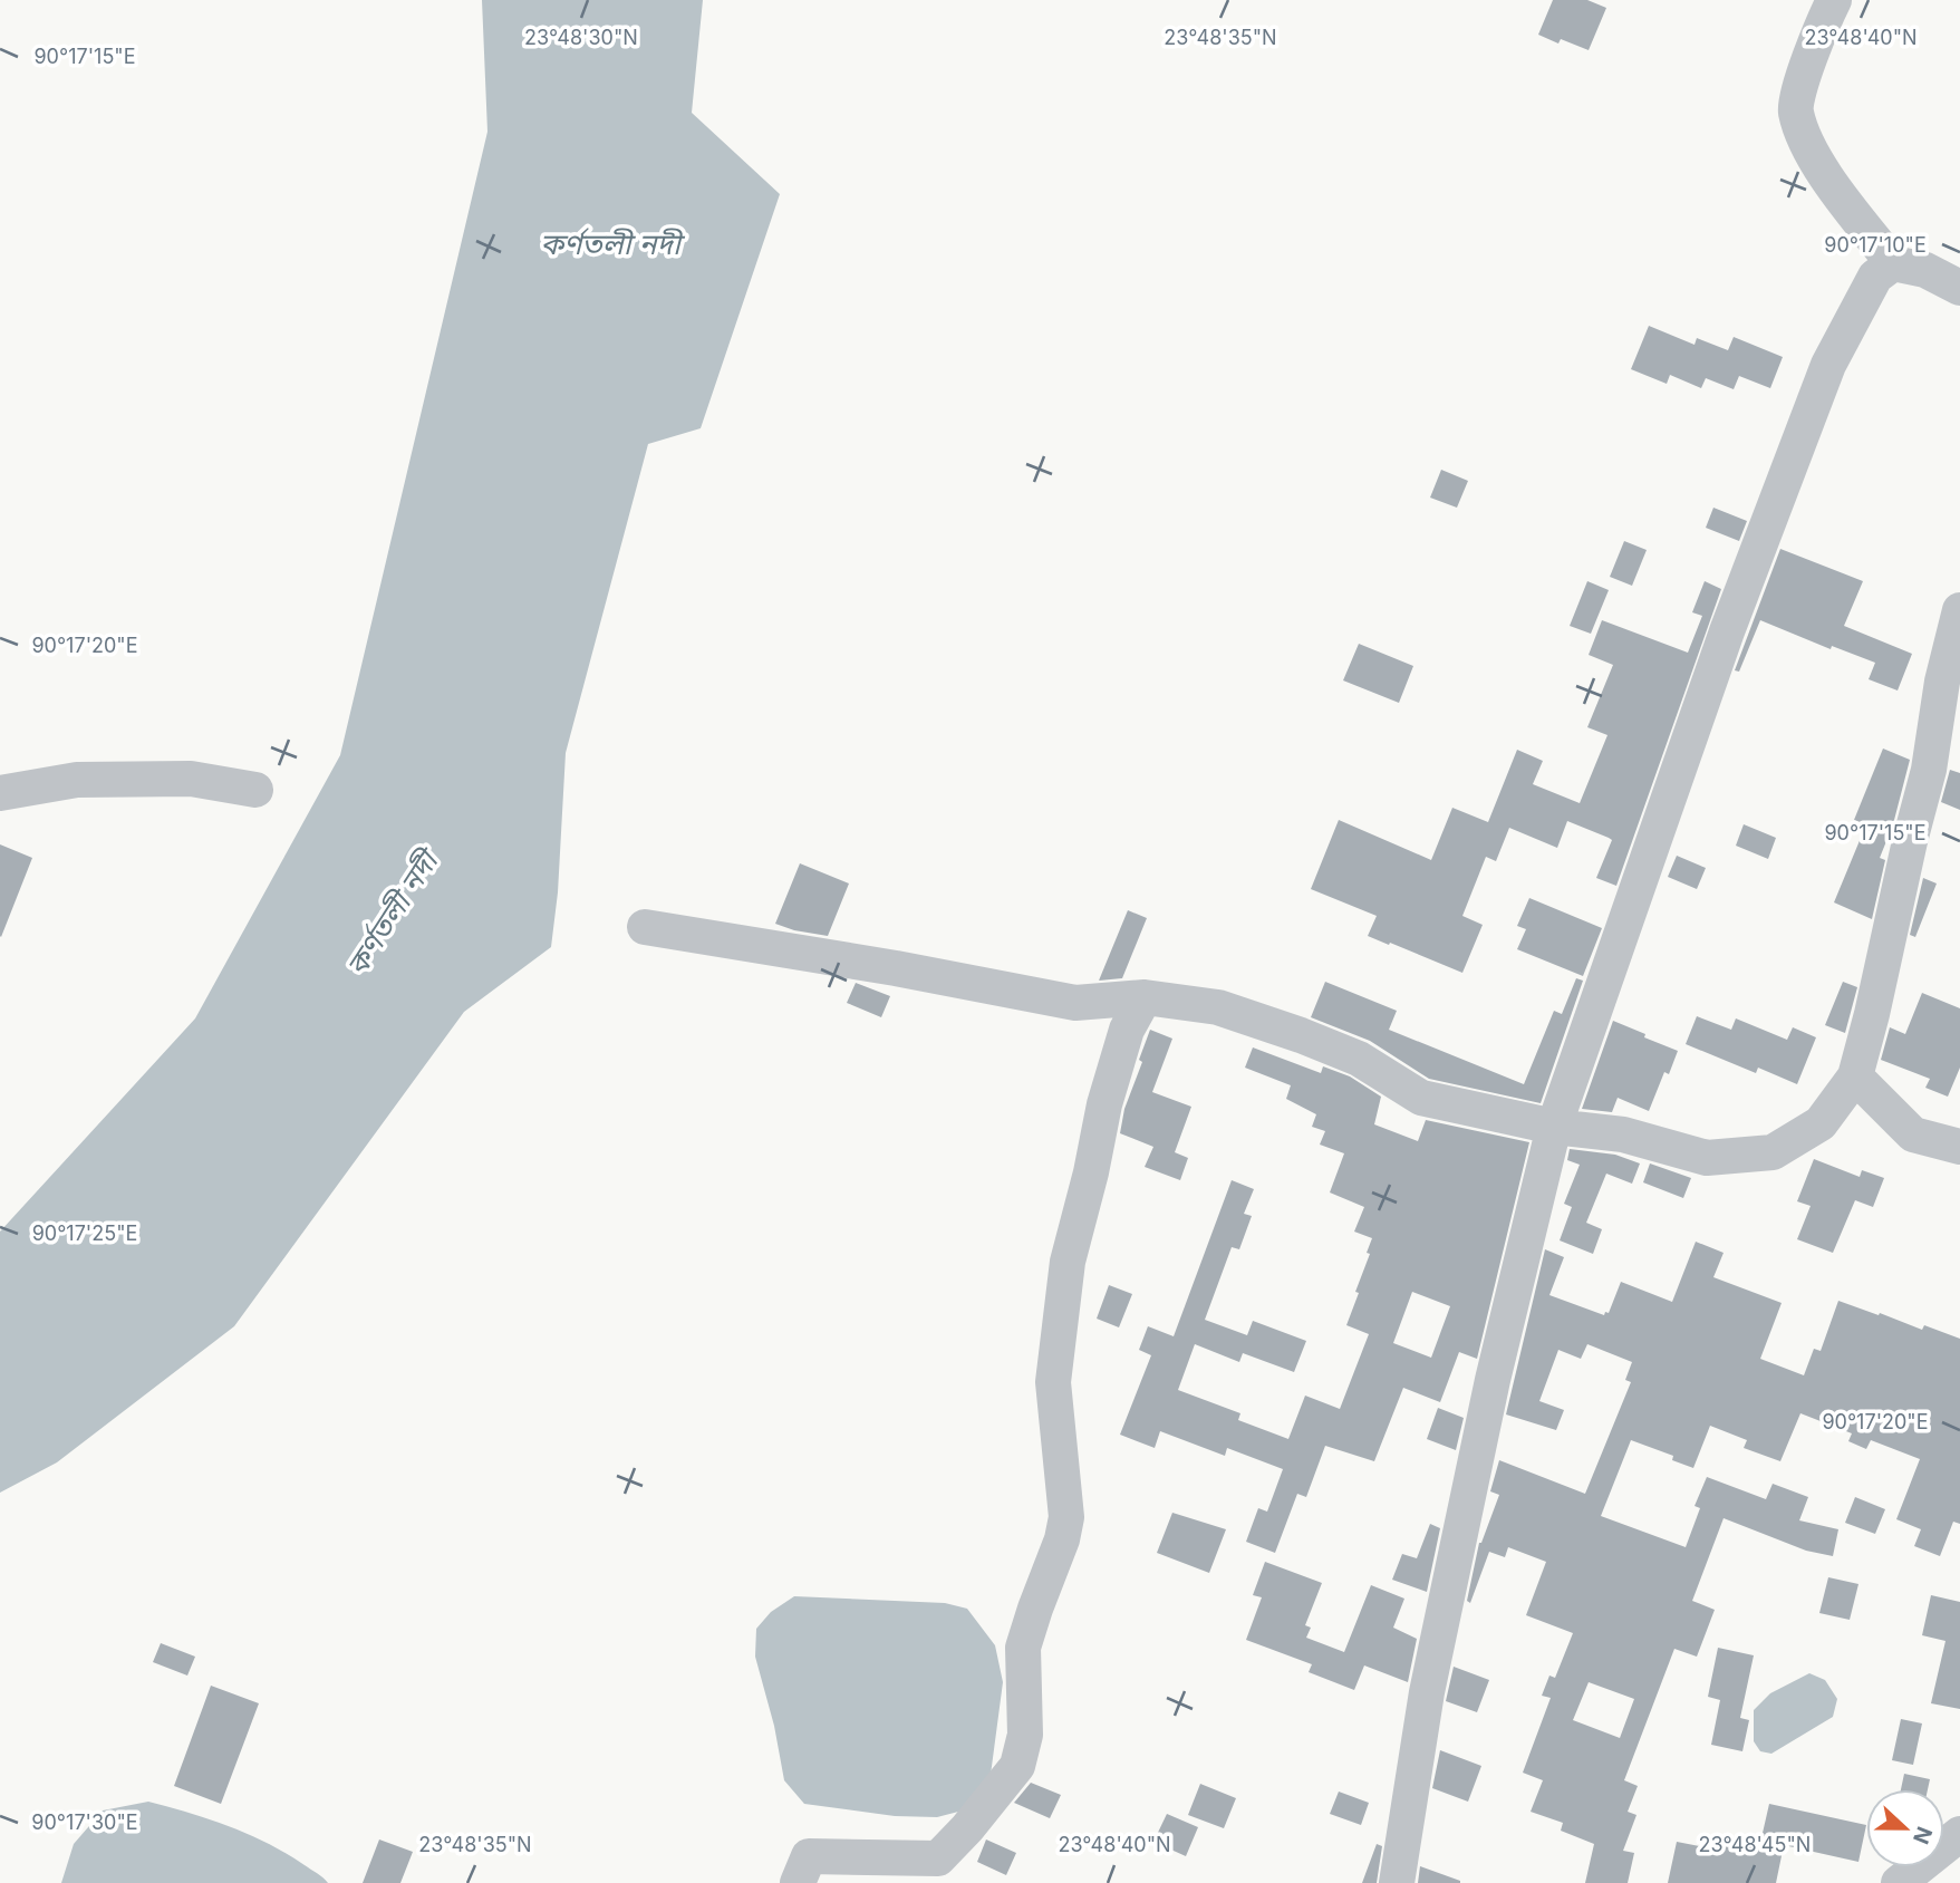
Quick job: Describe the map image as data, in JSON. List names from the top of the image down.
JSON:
{
  "water": ["কর্ণতলী নদী"],
  "north": "right",
  "coordinates": [
    "23°48'35\"N",
    "23°48'40\"N",
    "23°48'30\"N",
    "90°17'15\"E",
    "90°17'10\"E",
    "90°17'20\"E",
    "90°17'25\"E",
    "90°17'30\"E",
    "23°48'45\"N"
  ]
}
